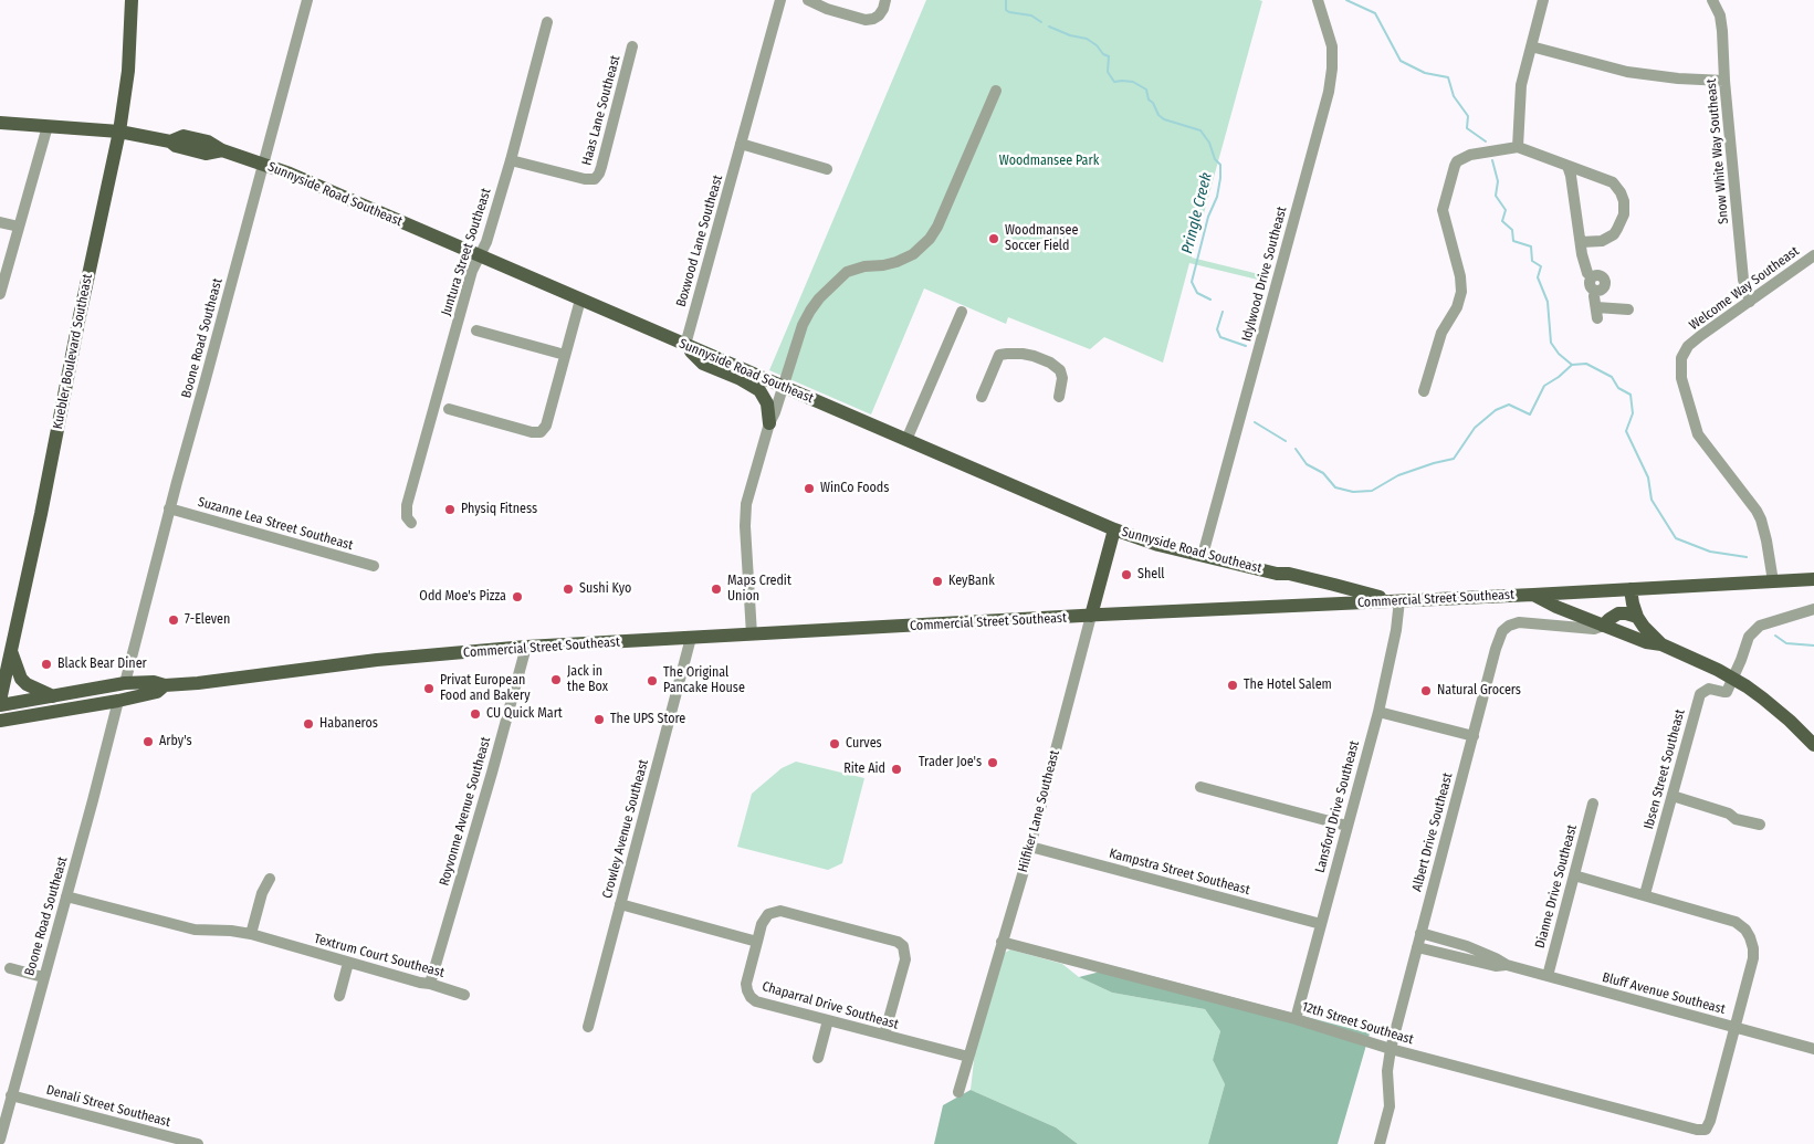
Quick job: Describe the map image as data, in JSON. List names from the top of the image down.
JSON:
{
  "streets": {
    "main road": [
      "Sunnyside Road Southeast",
      "Kuebler Boulevard Southeast",
      "Commercial Street Southeast",
      "Hilfiker Lane Southeast"
    ],
    "street": [
      "Haas Lane Southeast",
      "Snow White Way Southeast",
      "Boxwood Lane Southeast",
      "Juntura Street Southeast",
      "Idylwood Drive Southeast",
      "Welcome Way Southeast",
      "Boone Road Southeast",
      "Suzanne Lea Street Southeast",
      "Ibsen Street Southeast",
      "Lansford Drive Southeast",
      "Royvonne Avenue Southeast",
      "Crowley Avenue Southeast",
      "Albert Drive Southeast",
      "Kampstra Street Southeast",
      "Dianne Drive Southeast",
      "Textrum Court Southeast",
      "Bluff Avenue Southeast",
      "Chaparral Drive Southeast",
      "12th Street Southeast",
      "Denali Street Southeast"
    ]
  },
  "crossings": [
    ["Haas Lane Southeast", "Juntura Street Southeast"],
    ["Snow White Way Southeast", "Welcome Way Southeast"],
    ["Sunnyside Road Southeast", "Boxwood Lane Southeast"],
    ["Sunnyside Road Southeast", "Juntura Street Southeast"],
    ["Sunnyside Road Southeast", "Idylwood Drive Southeast"],
    ["Sunnyside Road Southeast", "Boone Road Southeast"],
    ["Sunnyside Road Southeast", "Kuebler Boulevard Southeast"],
    ["Sunnyside Road Southeast", "Commercial Street Southeast"],
    ["Sunnyside Road Southeast", "Lansford Drive Southeast"],
    ["Sunnyside Road Southeast", "Hilfiker Lane Southeast"],
    ["Welcome Way Southeast", "Commercial Street Southeast"],
    ["Boone Road Southeast", "Suzanne Lea Street Southeast"],
    ["Boone Road Southeast", "Commercial Street Southeast"],
    ["Boone Road Southeast", "Textrum Court Southeast"],
    ["Boone Road Southeast", "Denali Street Southeast"],
    ["Commercial Street Southeast", "Lansford Drive Southeast"],
    ["Commercial Street Southeast", "Royvonne Avenue Southeast"],
    ["Commercial Street Southeast", "Hilfiker Lane Southeast"],
    ["Commercial Street Southeast", "Crowley Avenue Southeast"],
    ["Lansford Drive Southeast", "Kampstra Street Southeast"],
    ["Lansford Drive Southeast", "12th Street Southeast"],
    ["Royvonne Avenue Southeast", "Textrum Court Southeast"],
    ["Hilfiker Lane Southeast", "Kampstra Street Southeast"],
    ["Hilfiker Lane Southeast", "Chaparral Drive Southeast"],
    ["Hilfiker Lane Southeast", "12th Street Southeast"],
    ["Albert Drive Southeast", "Bluff Avenue Southeast"],
    ["Albert Drive Southeast", "12th Street Southeast"],
    ["Dianne Drive Southeast", "Bluff Avenue Southeast"],
    ["Bluff Avenue Southeast", "12th Street Southeast"]
  ],
  "water": ["Pringle Creek"],
  "parks": ["Woodmansee Park"],
  "places": [
    "Woodmansee Soccer Field",
    "WinCo Foods",
    "Physiq Fitness",
    "Shell",
    "KeyBank",
    "Sushi Kyo",
    "Maps Credit Union",
    "Odd Moe's Pizza",
    "7-Eleven",
    "Black Bear Diner",
    "Jack in the Box",
    "The Original Pancake House",
    "The Hotel Salem",
    "Privat European Food and Bakery",
    "Natural Grocers",
    "CU Quick Mart",
    "The UPS Store",
    "Habaneros",
    "Arby's",
    "Curves",
    "Trader Joe's",
    "Rite Aid"
  ]
}
